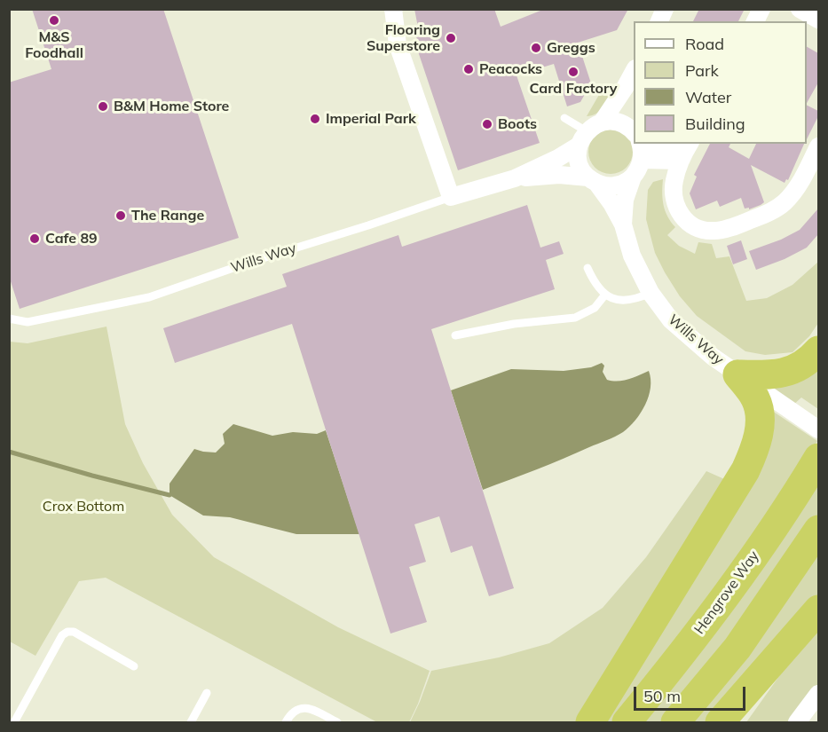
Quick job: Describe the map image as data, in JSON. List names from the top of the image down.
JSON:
{
  "streets": {
    "highway": ["Hengrove Way"],
    "street": ["Wills Way"]
  },
  "parks": ["Crox Bottom"],
  "places": [
    "M&S Foodhall",
    "Flooring Superstore",
    "Greggs",
    "Peacocks",
    "Card Factory",
    "B&M Home Store",
    "Imperial Park",
    "Boots",
    "The Range",
    "Cafe 89"
  ],
  "legend": [
    "Road",
    "Park",
    "Water",
    "Building"
  ],
  "scale_bar": "50 m"
}
